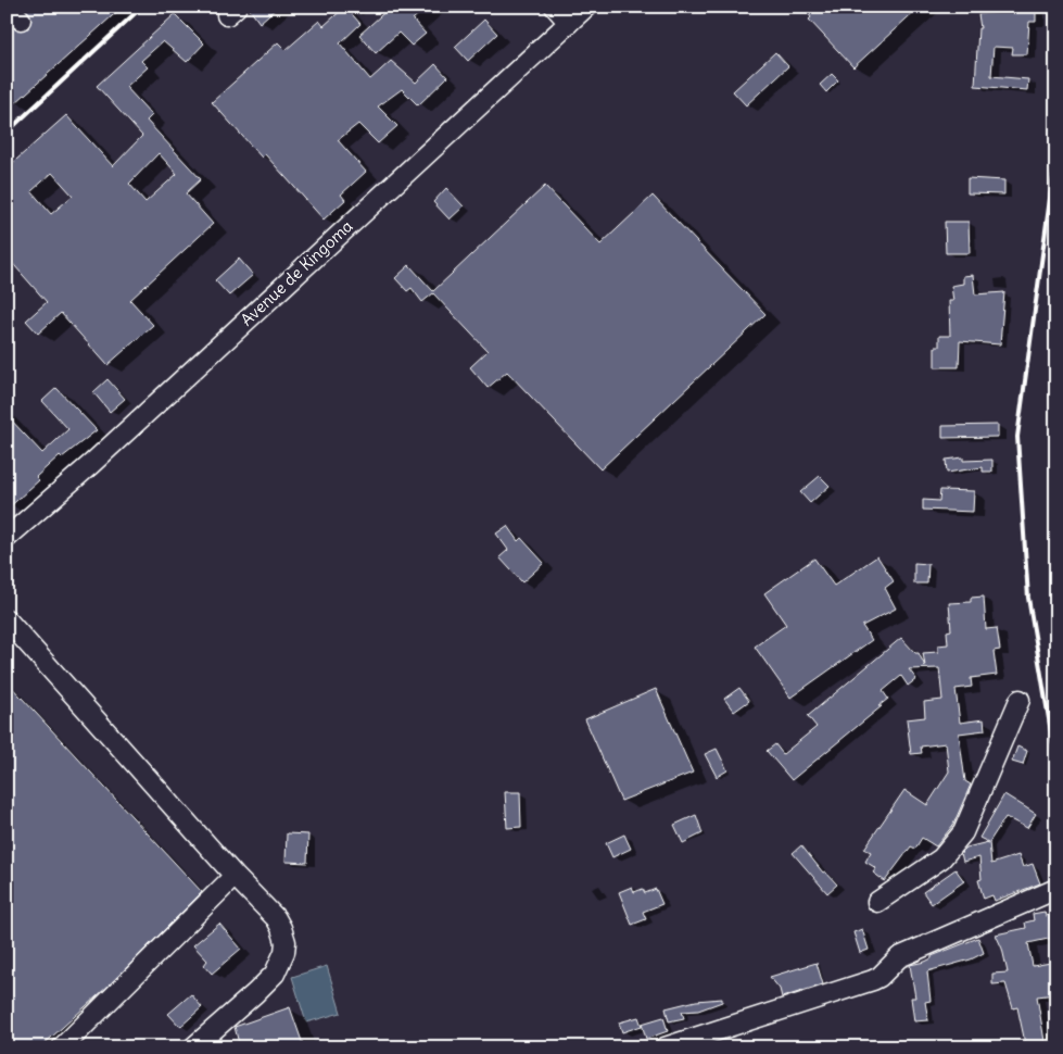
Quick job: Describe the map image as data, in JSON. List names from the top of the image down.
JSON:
{
  "streets": {
    "street": ["Avenue de Kingoma"]
  }
}
